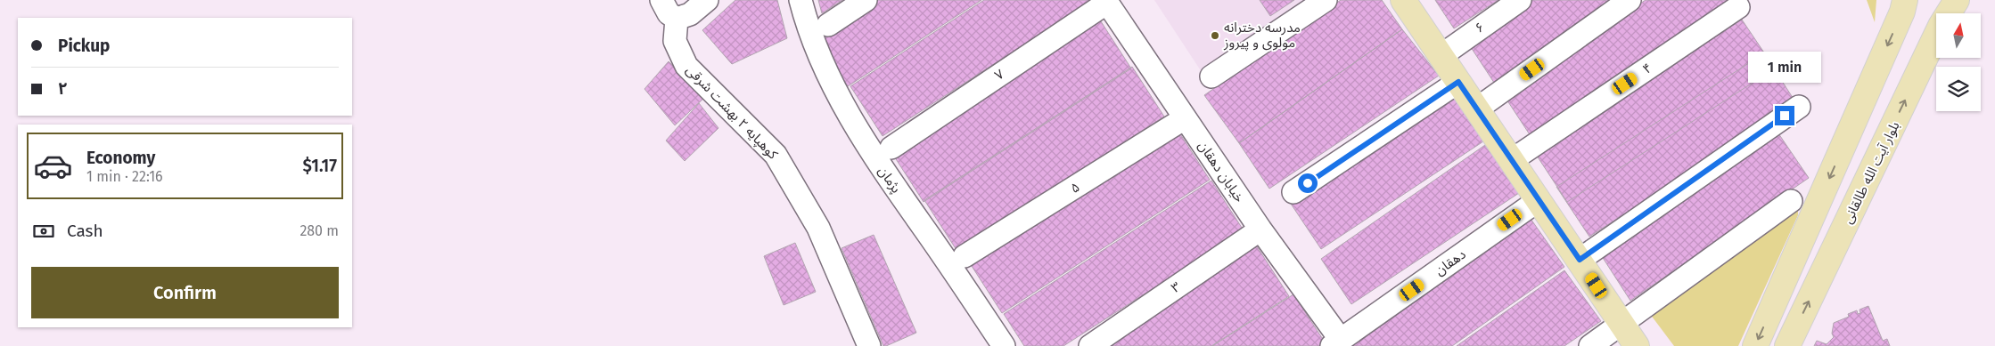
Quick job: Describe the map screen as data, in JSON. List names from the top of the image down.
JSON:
{
  "streets": {
    "main road": ["بلوار آیت الله طالقانی"],
    "street": [
      "۶",
      "۴",
      "۷",
      "کوهپایه ۲ بهشت شرقی",
      "خیابان دهقان",
      "پژمان",
      "۵",
      "دهقان",
      "۳"
    ]
  },
  "crossings": [
    ["۷", "خیابان دهقان"],
    ["خیابان دهقان", "۵"],
    ["خیابان دهقان", "دهقان"],
    ["خیابان دهقان", "۳"]
  ],
  "places": ["مدرسه دخترانه مولوی و پیروز"],
  "north": "top",
  "page": {
    "banner": ["Pickup", "۲"],
    "bubble": "1 min",
    "list": [
      {
        "name": "Economy",
        "note": "1 min · 22:16",
        "value": "$1.17"
      }
    ],
    "pay": ["Cash", "280 m"],
    "buttons": "Confirm"
  }
}
